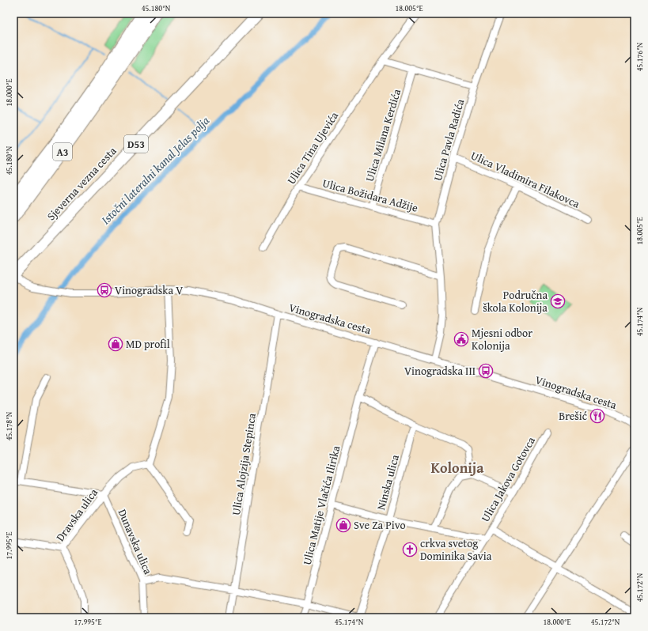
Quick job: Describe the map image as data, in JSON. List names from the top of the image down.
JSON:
{
  "streets": {
    "highway": ["A3"],
    "main road": ["D53", "Sjeverna vezna cesta"],
    "street": [
      "Ulica Milana Kerdića",
      "Ulica Pavla Radića",
      "Ulica Tina Ujevića",
      "Ulica Vladimira Filakovca",
      "Ulica Božidara Adžije",
      "Vinogradska cesta",
      "Ulica Alojzija Stepinca",
      "Ulica Jakova Gotovca",
      "Ninska ulica",
      "Ulica Matije Vlačića Ilirika",
      "Dravska ulica",
      "Dunavska ulica"
    ]
  },
  "crossings": [
    ["Ulica Milana Kerdića", "Ulica Božidara Adžije"],
    ["Ulica Pavla Radića", "Ulica Vladimira Filakovca"],
    ["Ulica Pavla Radića", "Ulica Božidara Adžije"],
    ["Ulica Pavla Radića", "Vinogradska cesta"],
    ["Ulica Tina Ujevića", "Ulica Božidara Adžije"],
    ["Sjeverna vezna cesta", "Vinogradska cesta"],
    ["Vinogradska cesta", "Ulica Alojzija Stepinca"],
    ["Vinogradska cesta", "Ulica Matije Vlačića Ilirika"],
    ["Dravska ulica", "Dunavska ulica"]
  ],
  "districts": ["Kolonija"],
  "water": ["Istočni lateralni kanal Jelas polja"],
  "places": {
    "bus stop": ["Vinogradska V", "Vinogradska III"],
    "school or university": ["Područna škola Kolonija"],
    "public building": ["Mjesni odbor Kolonija"],
    "shop": ["MD profil", "Sve Za Pivo"],
    "restaurant": ["Brešić"],
    "church": ["crkva svetog Dominika Savia"]
  },
  "coordinates": [
    "45.180°N",
    "18.005°E",
    "45.176°N",
    "18.000°E",
    "45.174°N",
    "45.178°N",
    "17.995°E",
    "45.172°N"
  ]
}
